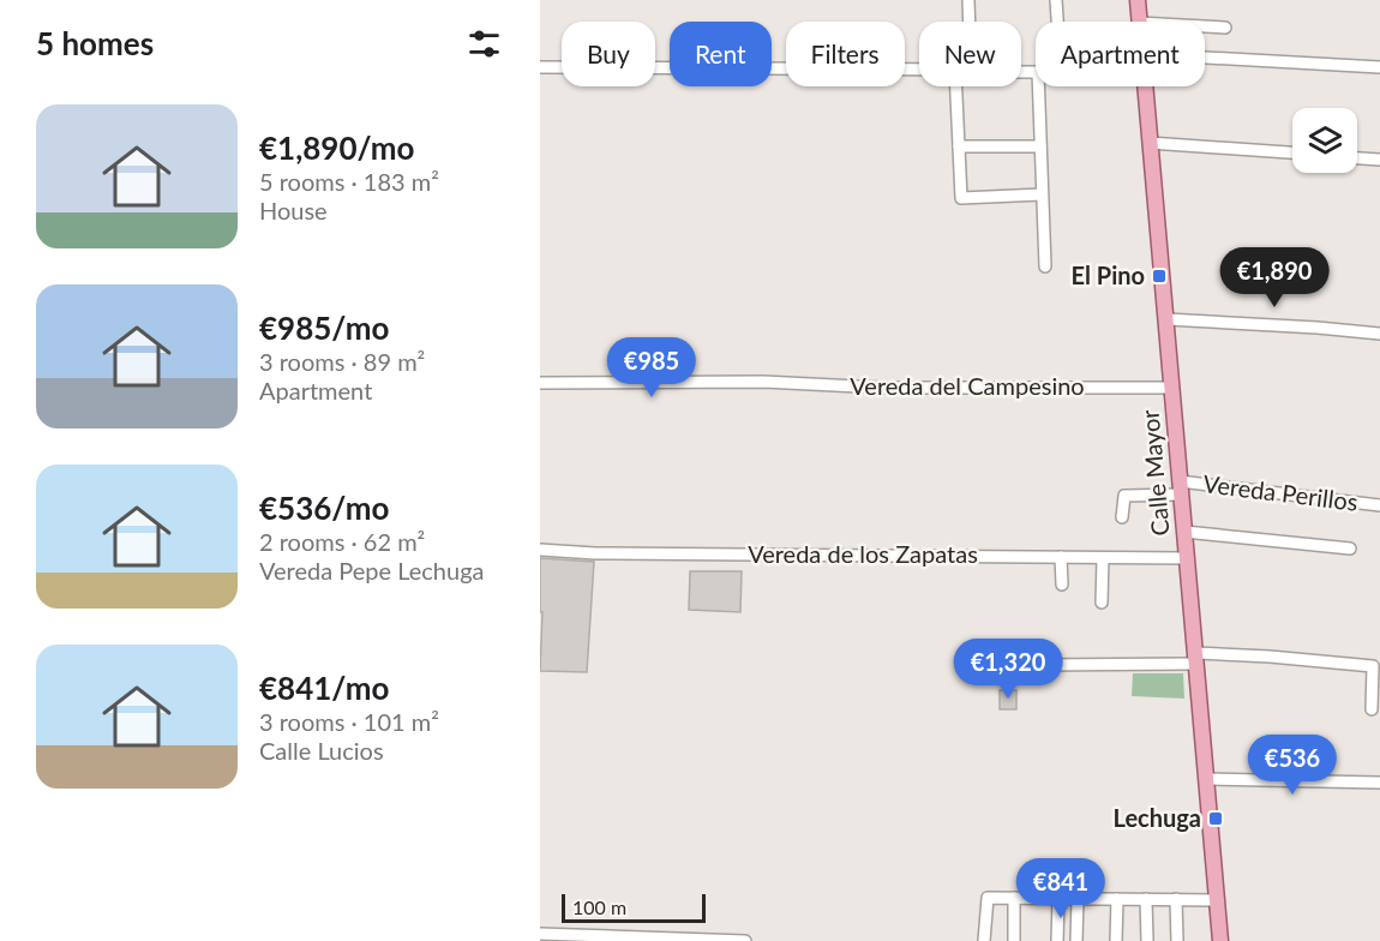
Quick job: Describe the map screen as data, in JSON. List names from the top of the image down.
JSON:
{
  "streets": {
    "main road": ["Calle Mayor"],
    "street": ["Vereda del Campesino", "Vereda Perillos", "Vereda de los Zapatas"]
  },
  "crossings": [
    ["Vereda del Campesino", "Calle Mayor"],
    ["Calle Mayor", "Vereda Perillos"],
    ["Calle Mayor", "Vereda de los Zapatas"]
  ],
  "places": {
    "transit": ["El Pino", "Lechuga"]
  },
  "scale_bar": "100 m",
  "page": {
    "heading": "5 homes",
    "chip": [
      "Buy",
      "Rent",
      "Filters",
      "New",
      "Apartment"
    ],
    "list": [
      {
        "name": "€1,890/mo",
        "note": "5 rooms · 183 m² · House"
      },
      {
        "name": "€985/mo",
        "note": "3 rooms · 89 m² · Apartment"
      },
      {
        "name": "€536/mo",
        "note": "2 rooms · 62 m² · Vereda Pepe Lechuga"
      },
      {
        "name": "€841/mo",
        "note": "3 rooms · 101 m² · Calle Lucios"
      }
    ],
    "price": [
      "€1,890",
      "€985",
      "€1,320",
      "€536",
      "€841"
    ],
    "scale": "100 m"
  }
}
